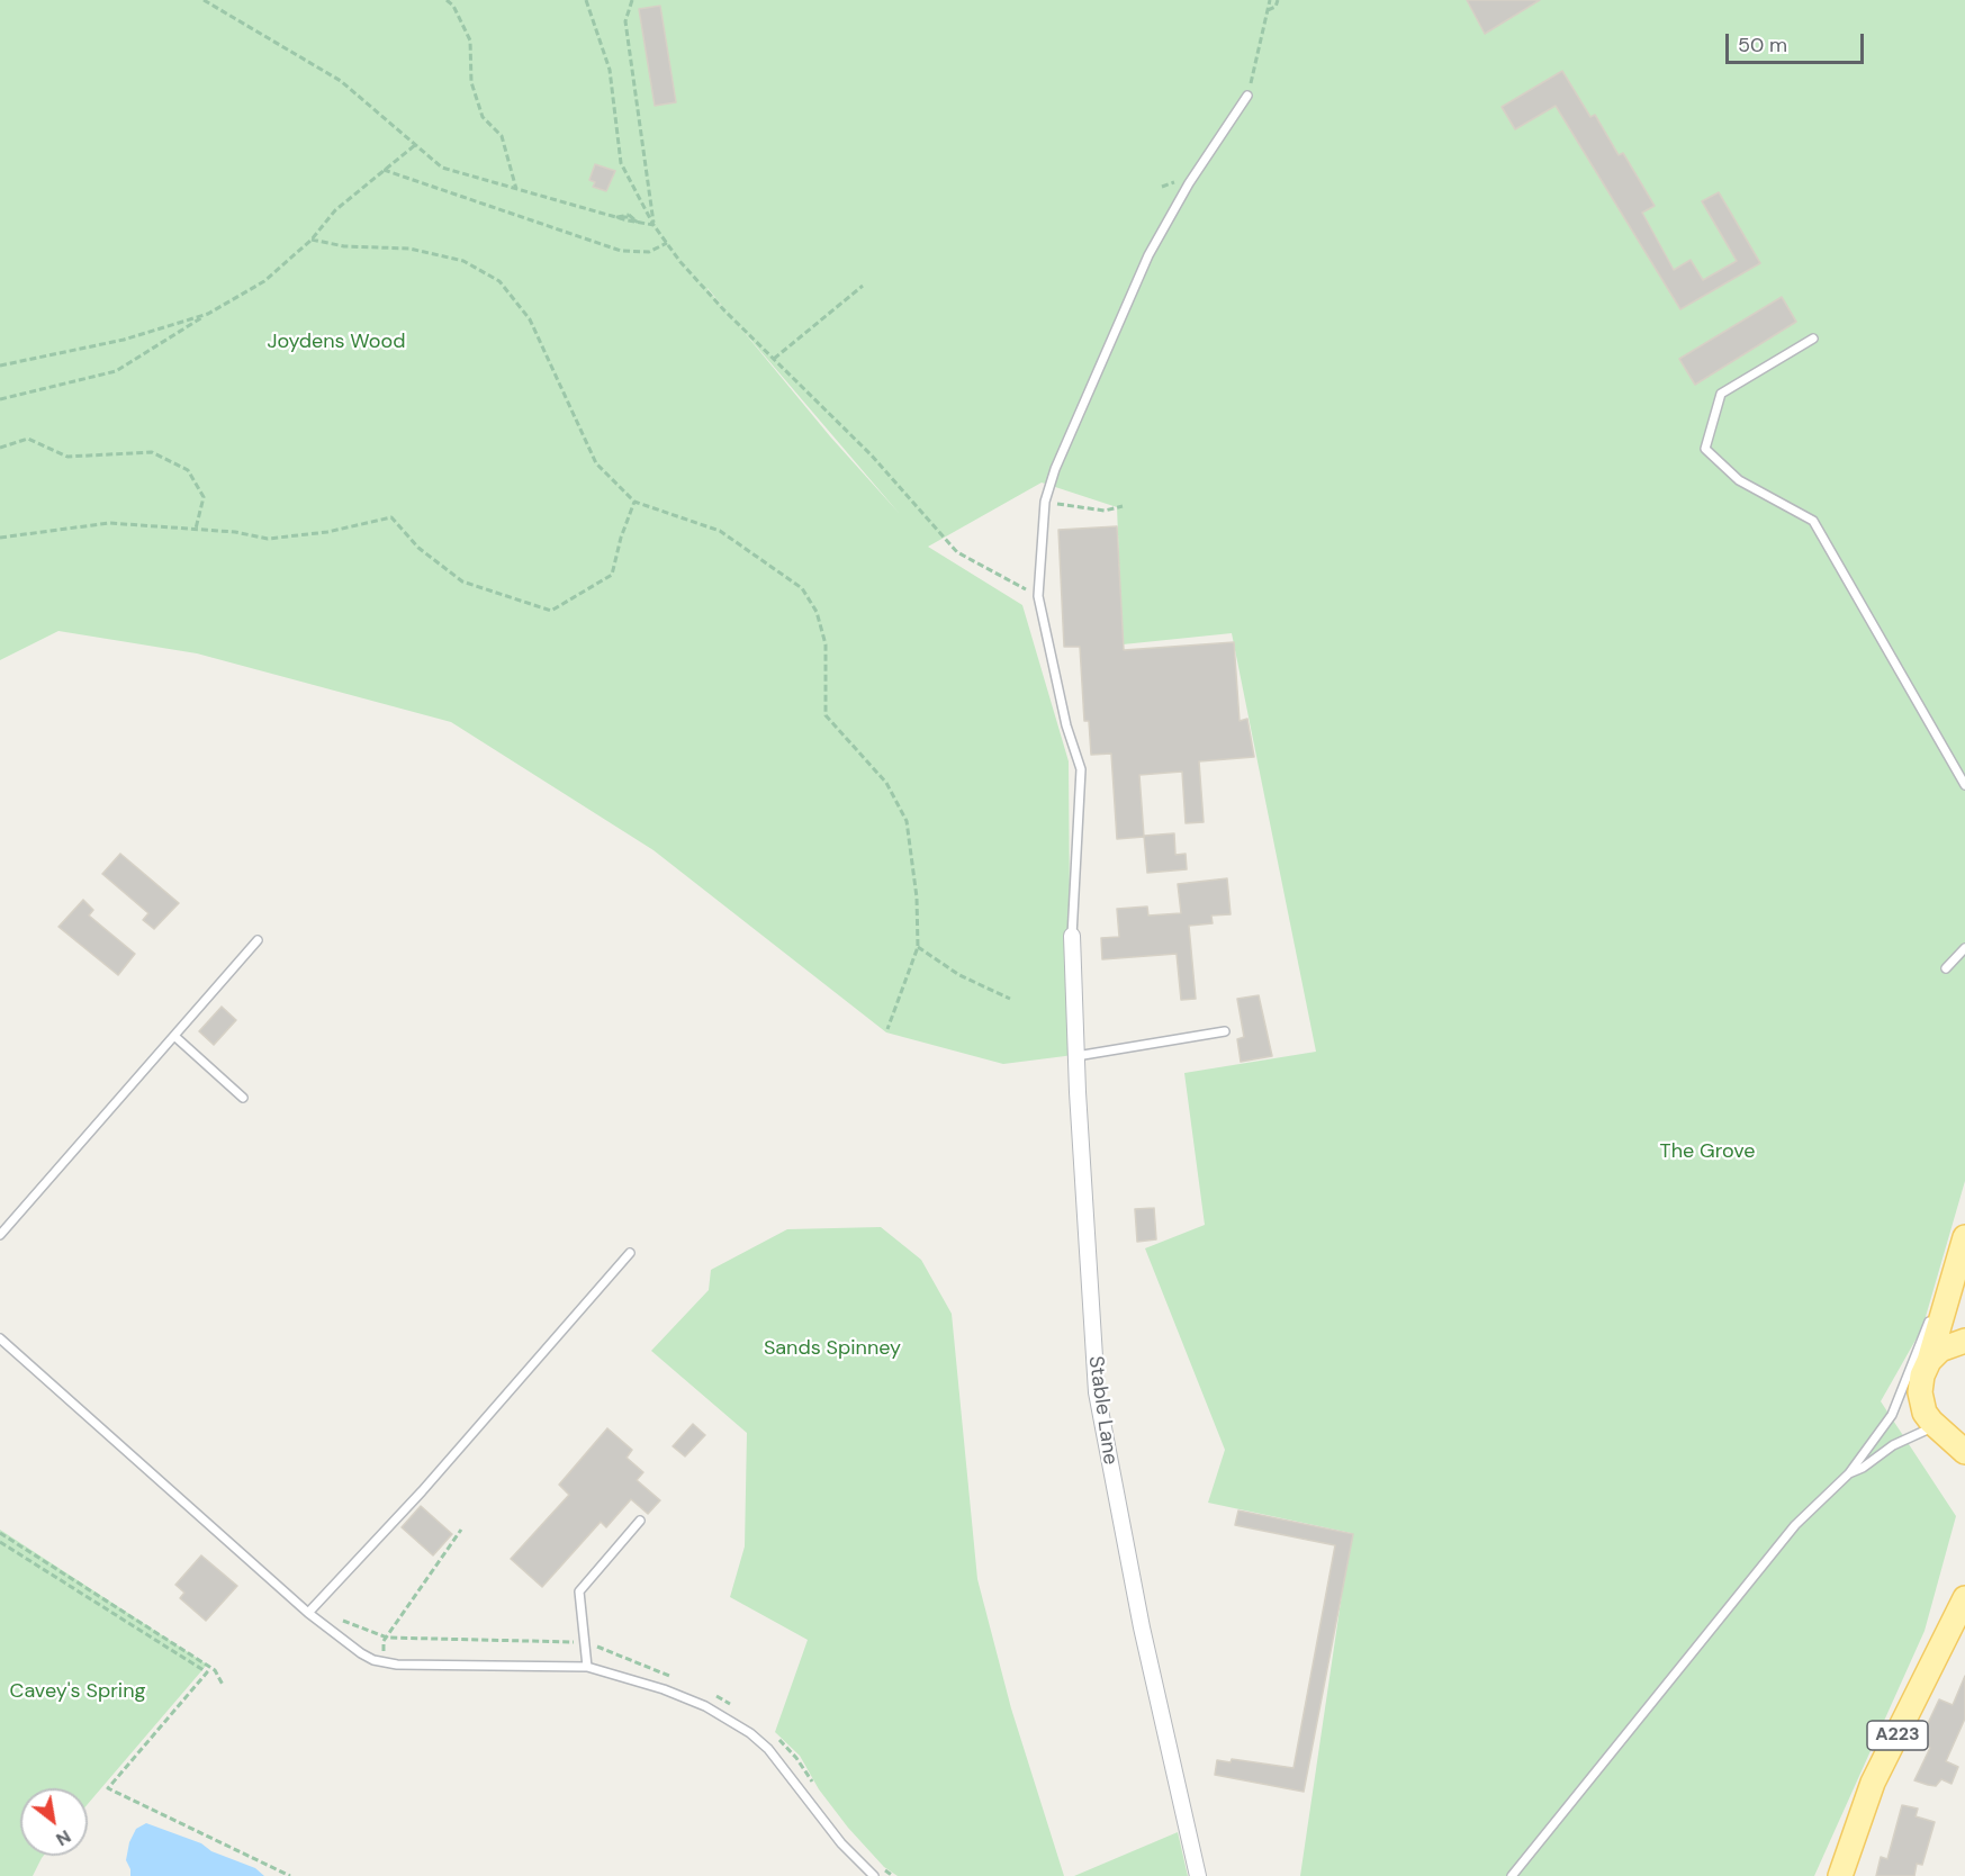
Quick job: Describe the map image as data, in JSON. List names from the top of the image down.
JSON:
{
  "streets": {
    "main road": ["A223"],
    "street": ["Stable Lane"]
  },
  "parks": [
    "Joydens Wood",
    "The Grove",
    "Sands Spinney",
    "Cavey's Spring"
  ],
  "scale_bar": "50 m",
  "north": "bottom right"
}
